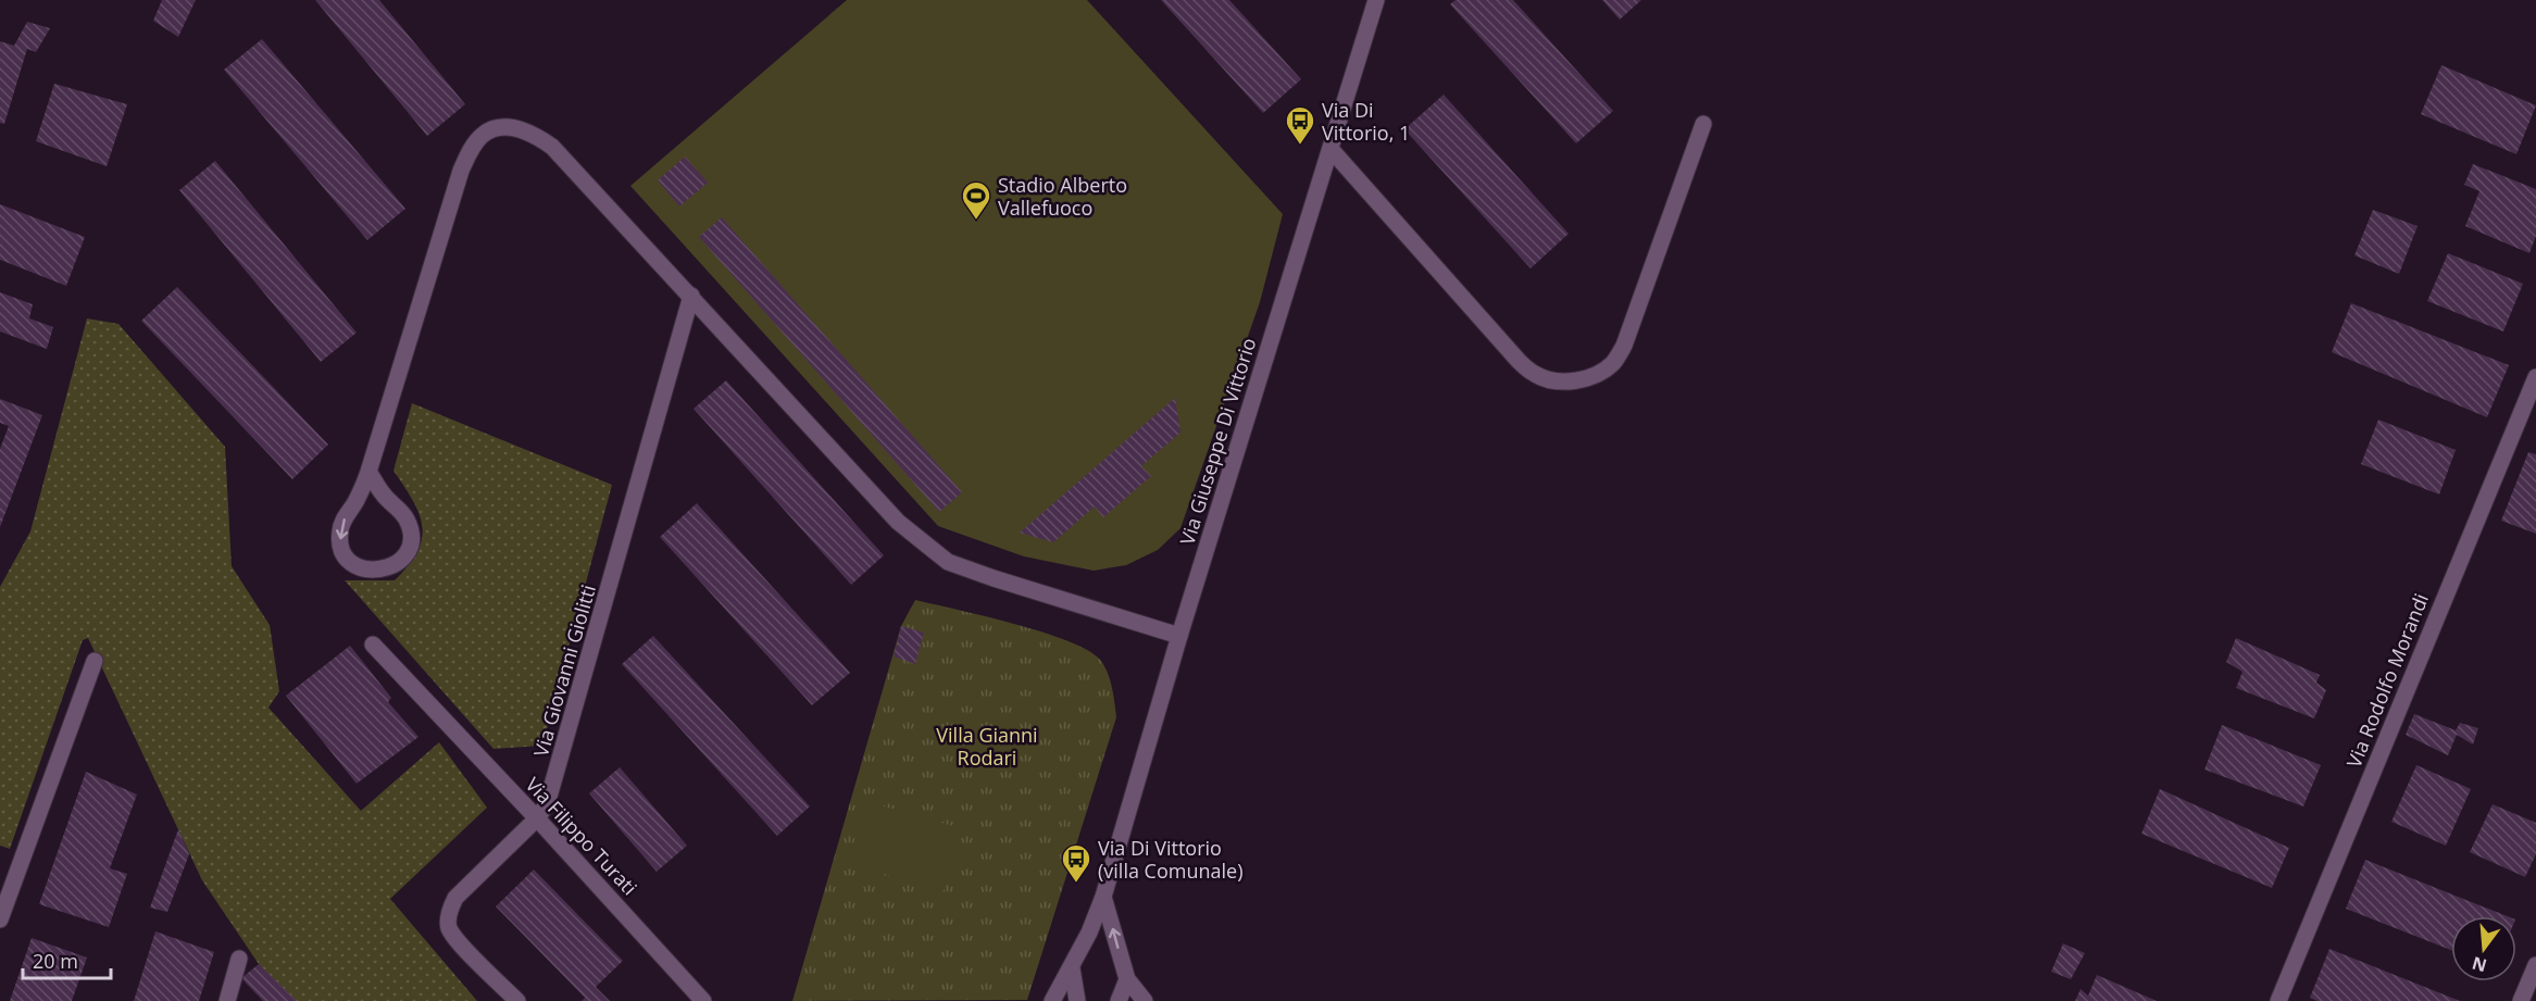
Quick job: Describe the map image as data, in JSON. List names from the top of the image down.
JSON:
{
  "streets": {
    "street": [
      "Via Giuseppe Di Vittorio",
      "Via Giovanni Giolitti",
      "Via Rodolfo Morandi",
      "Via Filippo Turati"
    ]
  },
  "crossings": [
    ["Via Giovanni Giolitti", "Via Filippo Turati"]
  ],
  "parks": ["Villa Gianni Rodari"],
  "places": {
    "bus stop": ["Via Di Vittorio, 1", "Via Di Vittorio (villa Comunale)"],
    "sports": ["Stadio Alberto Vallefuoco"]
  },
  "scale_bar": "20 m",
  "north": "bottom"
}
